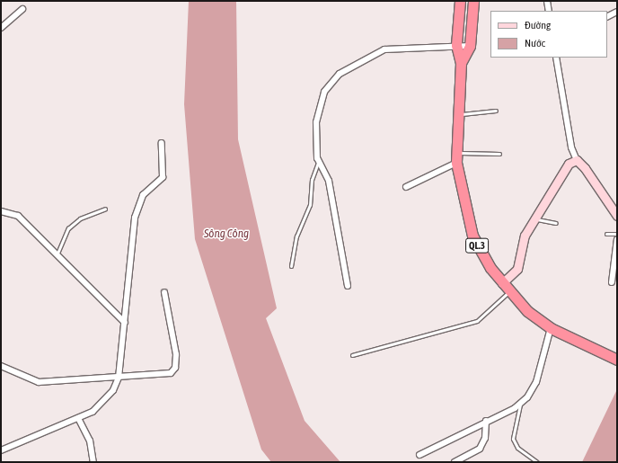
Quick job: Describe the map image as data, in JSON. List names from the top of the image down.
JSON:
{
  "streets": {
    "highway": ["QL.3"]
  },
  "water": ["Sông Công"],
  "legend": ["Đường", "Nước"]
}
